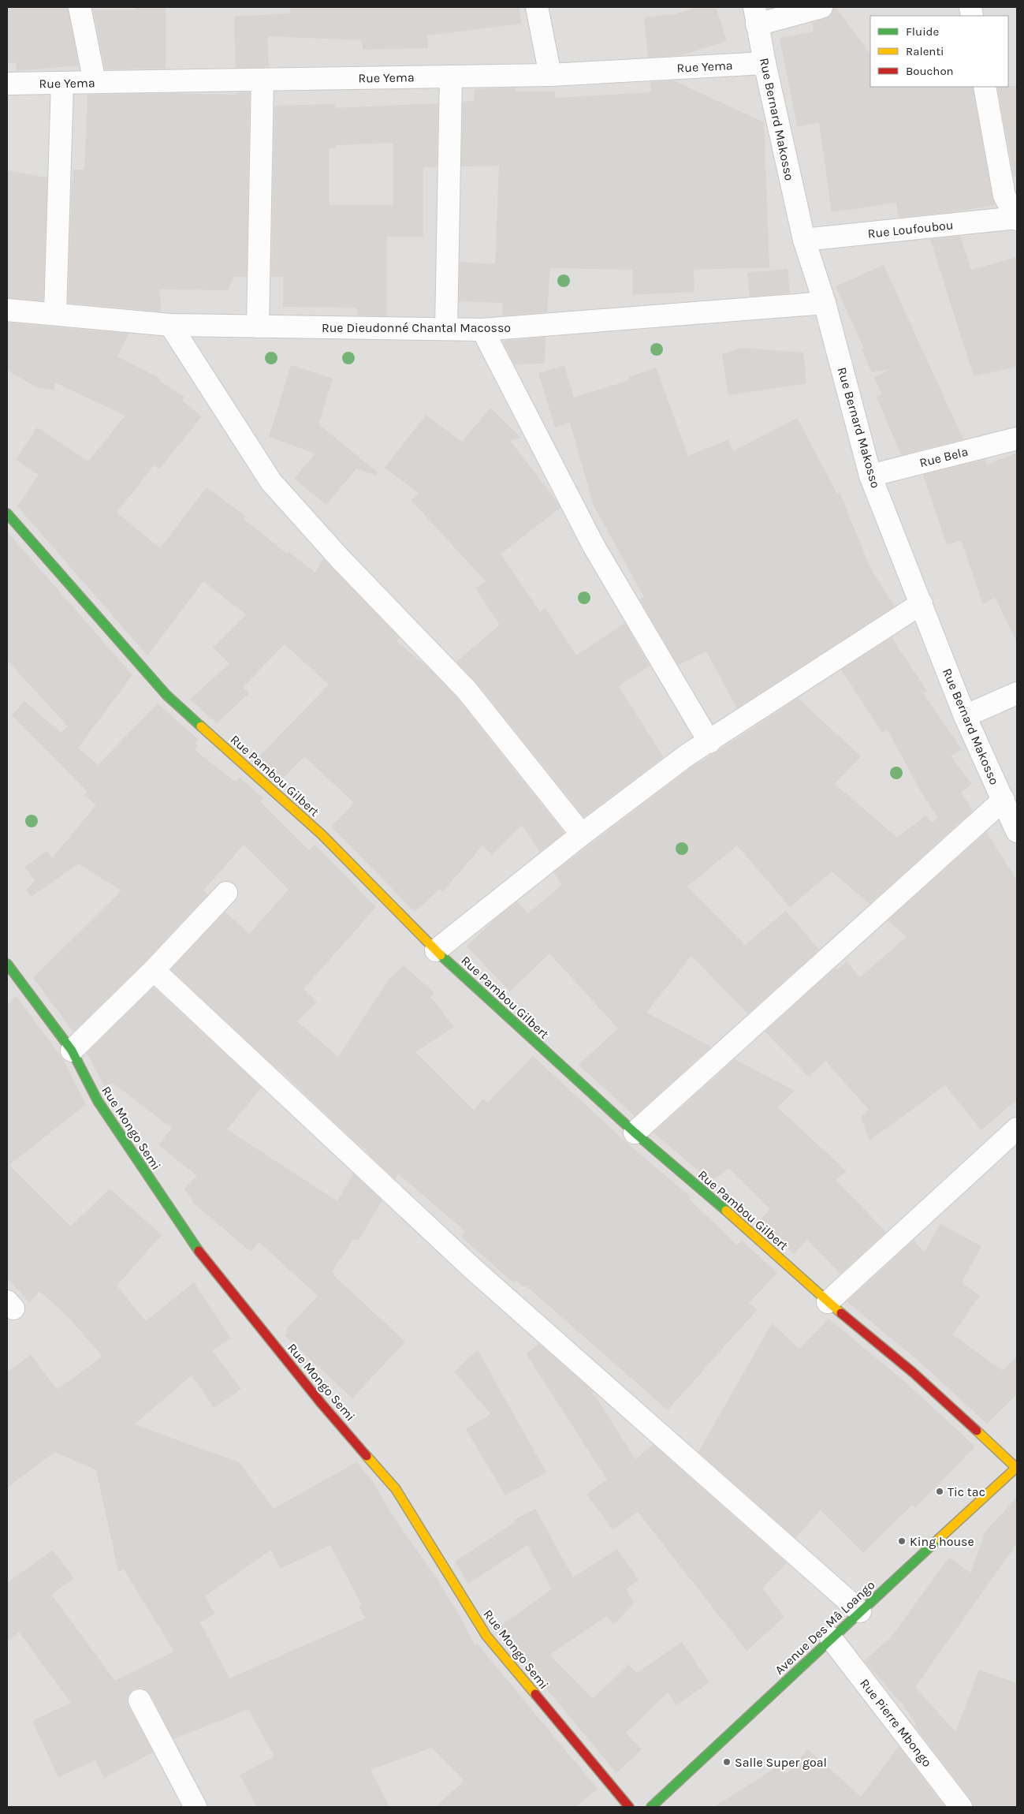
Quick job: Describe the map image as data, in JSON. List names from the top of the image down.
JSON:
{
  "streets": {
    "street": [
      "Rue Yema",
      "Rue Bernard Makosso",
      "Rue Loufoubou",
      "Rue Dieudonné Chantal Macosso",
      "Rue Bela",
      "Rue Pambou Gilbert",
      "Rue Mongo Semi",
      "Avenue Des Mâ Loango",
      "Rue Pierre Mbongo"
    ]
  },
  "crossings": [
    ["Rue Yema", "Rue Bernard Makosso"],
    ["Rue Bernard Makosso", "Rue Loufoubou"],
    ["Rue Bernard Makosso", "Rue Dieudonné Chantal Macosso"],
    ["Rue Bernard Makosso", "Rue Bela"],
    ["Rue Pambou Gilbert", "Avenue Des Mâ Loango"],
    ["Avenue Des Mâ Loango", "Rue Pierre Mbongo"]
  ],
  "places": ["Tic tac", "King house", "Salle Super goal"],
  "legend": ["Fluide", "Ralenti", "Bouchon"]
}
